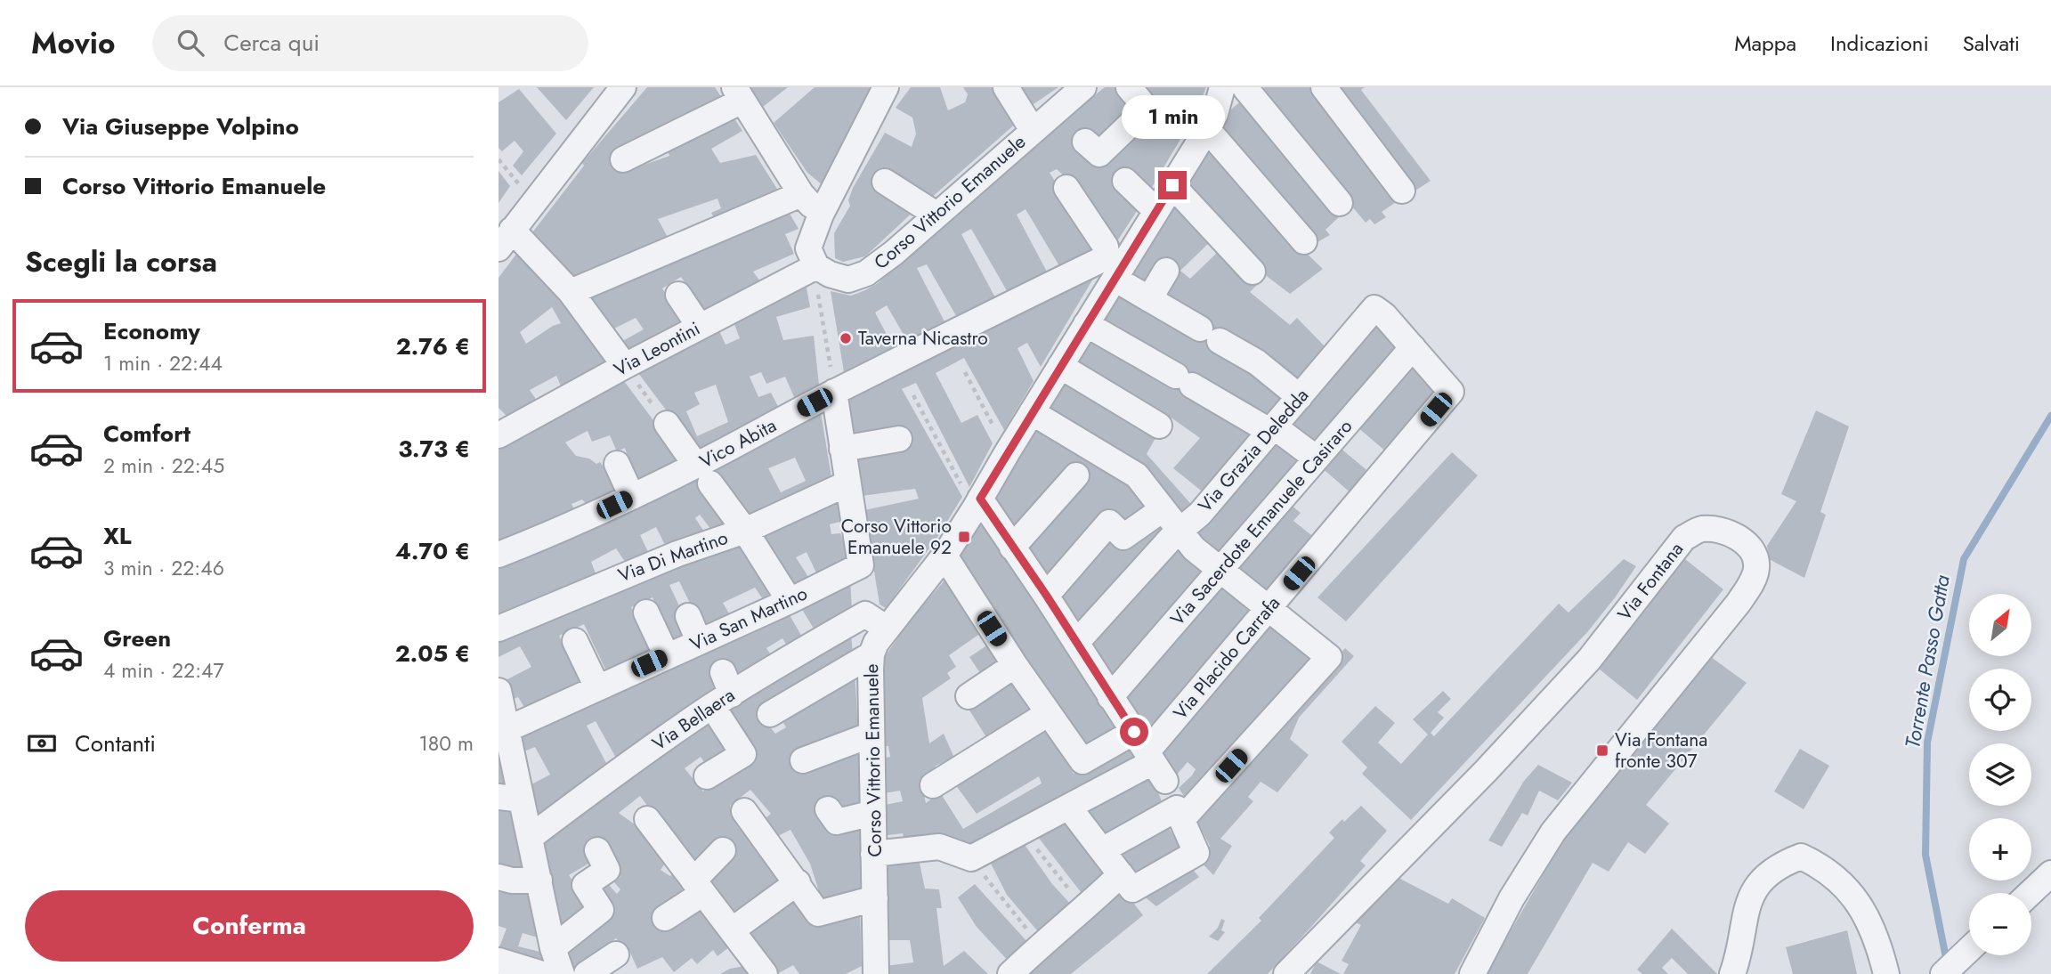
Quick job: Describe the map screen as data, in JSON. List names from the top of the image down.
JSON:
{
  "streets": {
    "street": [
      "Corso Vittorio Emanuele",
      "Via Leontini",
      "Vico Abita",
      "Via Grazia Deledda",
      "Via Sacerdote Emanuele Casiraro",
      "Via Di Martino",
      "Via Fontana",
      "Via San Martino",
      "Via Placido Carrafa",
      "Via Bellaera"
    ]
  },
  "crossings": [
    ["Corso Vittorio Emanuele", "Via Leontini"],
    ["Corso Vittorio Emanuele", "Vico Abita"],
    ["Corso Vittorio Emanuele", "Via Bellaera"],
    ["Via Grazia Deledda", "Via Sacerdote Emanuele Casiraro"],
    ["Via Grazia Deledda", "Via Placido Carrafa"],
    ["Via Sacerdote Emanuele Casiraro", "Via Placido Carrafa"],
    ["Via Di Martino", "Via San Martino"]
  ],
  "water": ["Torrente Passo Gatta"],
  "places": {
    "other": ["Taverna Nicastro"],
    "transit": ["Corso Vittorio Emanuele 92", "Via Fontana fronte 307"]
  },
  "north": "top right",
  "page": {
    "header": "Movio",
    "search": "Cerca qui",
    "nav": ["Mappa", "Indicazioni", "Salvati"],
    "banner": ["Via Giuseppe Volpino", "Corso Vittorio Emanuele"],
    "bubble": "1 min",
    "heading": "Scegli la corsa",
    "list": [
      {
        "name": "Economy",
        "note": "1 min · 22:44",
        "value": "2.76 €"
      },
      {
        "name": "Comfort",
        "note": "2 min · 22:45",
        "value": "3.73 €"
      },
      {
        "name": "XL",
        "note": "3 min · 22:46",
        "value": "4.70 €"
      },
      {
        "name": "Green",
        "note": "4 min · 22:47",
        "value": "2.05 €"
      }
    ],
    "map_buttons": ["+", "−"],
    "pay": ["Contanti", "180 m"],
    "buttons": "Conferma"
  }
}
